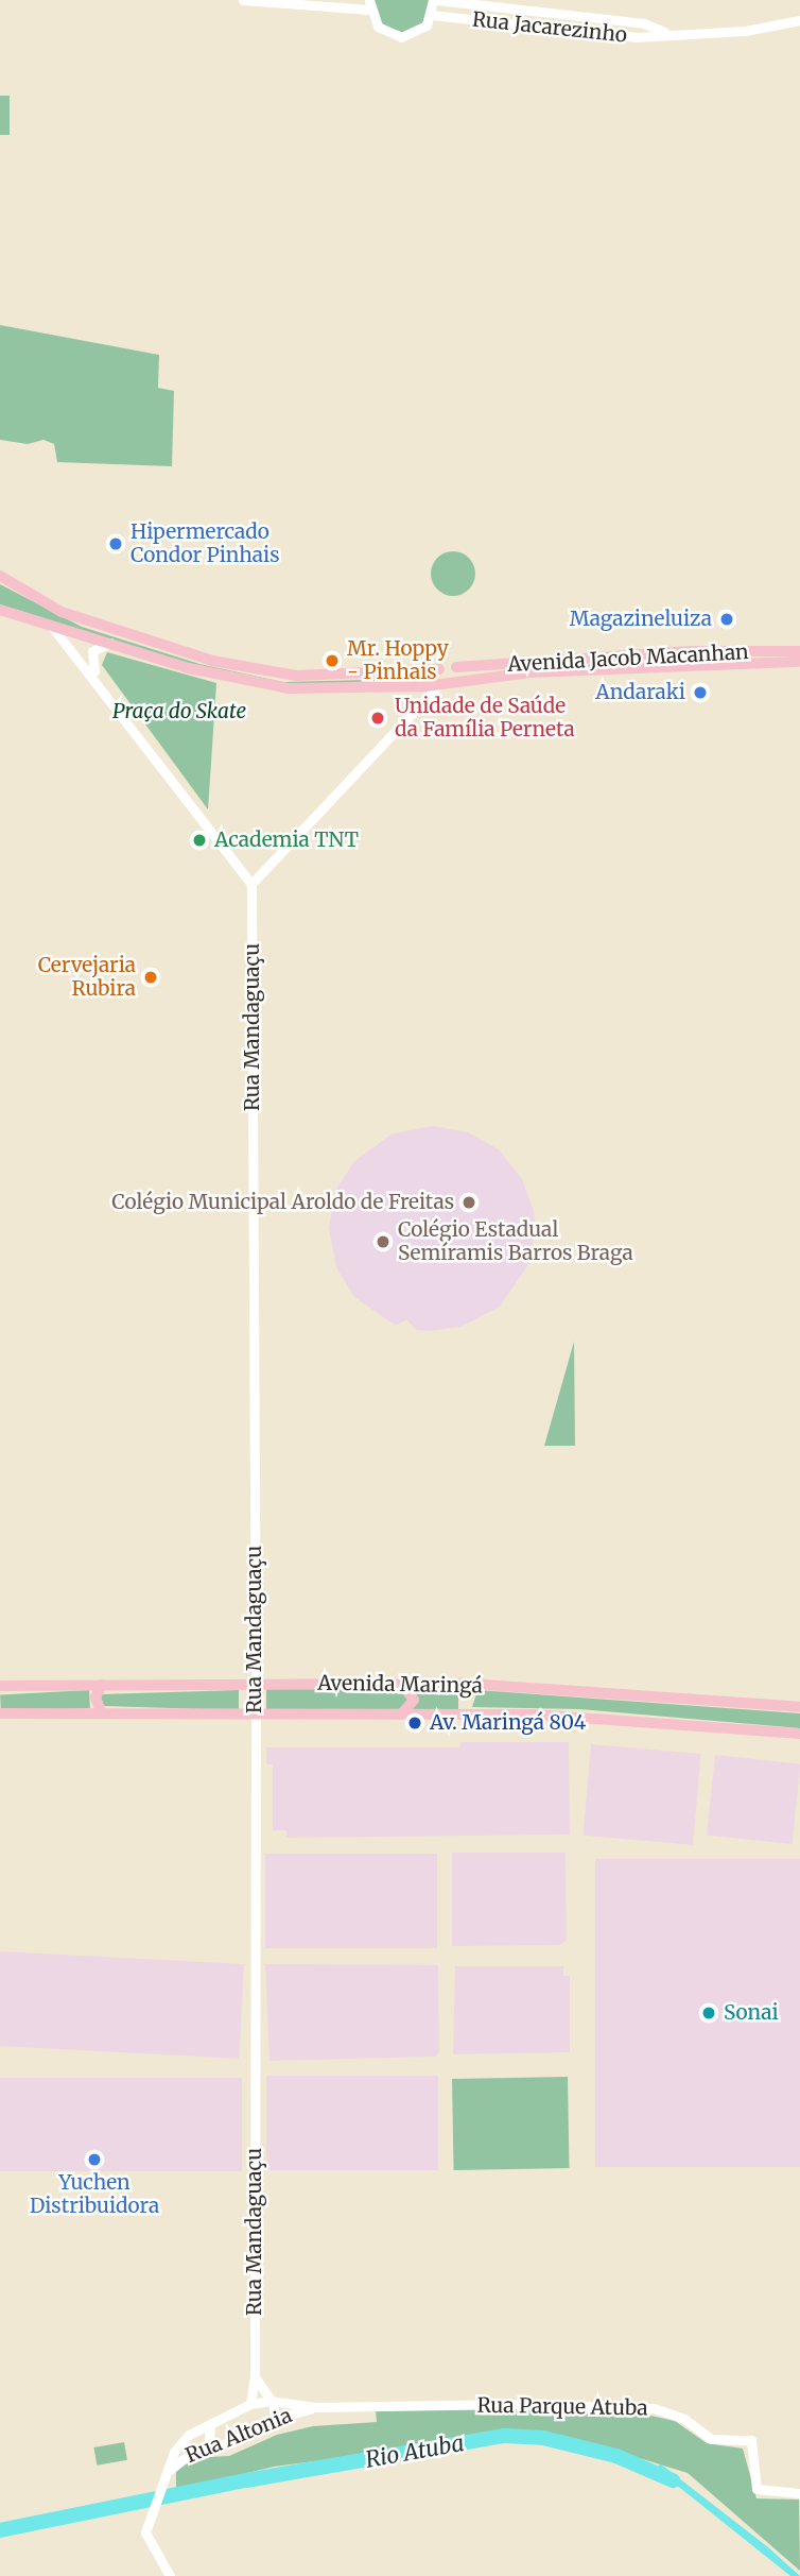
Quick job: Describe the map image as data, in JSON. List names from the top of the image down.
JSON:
{
  "streets": {
    "main road": ["Avenida Jacob Macanhan", "Avenida Maringá"],
    "street": [
      "Rua Jacarezinho",
      "Rua Mandaguaçu",
      "Rua Parque Atuba",
      "Rua Altonia"
    ]
  },
  "crossings": [
    ["Rua Mandaguaçu", "Avenida Maringá"],
    ["Rua Mandaguaçu", "Rua Altonia"],
    ["Rua Parque Atuba", "Rua Altonia"]
  ],
  "water": ["Rio Atuba"],
  "parks": ["Praça do Skate"],
  "places": [
    "Hipermercado Condor Pinhais",
    "Magazineluiza",
    "Mr. Hoppy - Pinhais",
    "Andaraki",
    "Unidade de Saúde da Família Perneta",
    "Academia TNT",
    "Cervejaria Rubira",
    "Colégio Municipal Aroldo de Freitas",
    "Colégio Estadual Semíramis Barros Braga",
    "Av. Maringá 804",
    "Sonai",
    "Yuchen Distribuidora"
  ]
}
